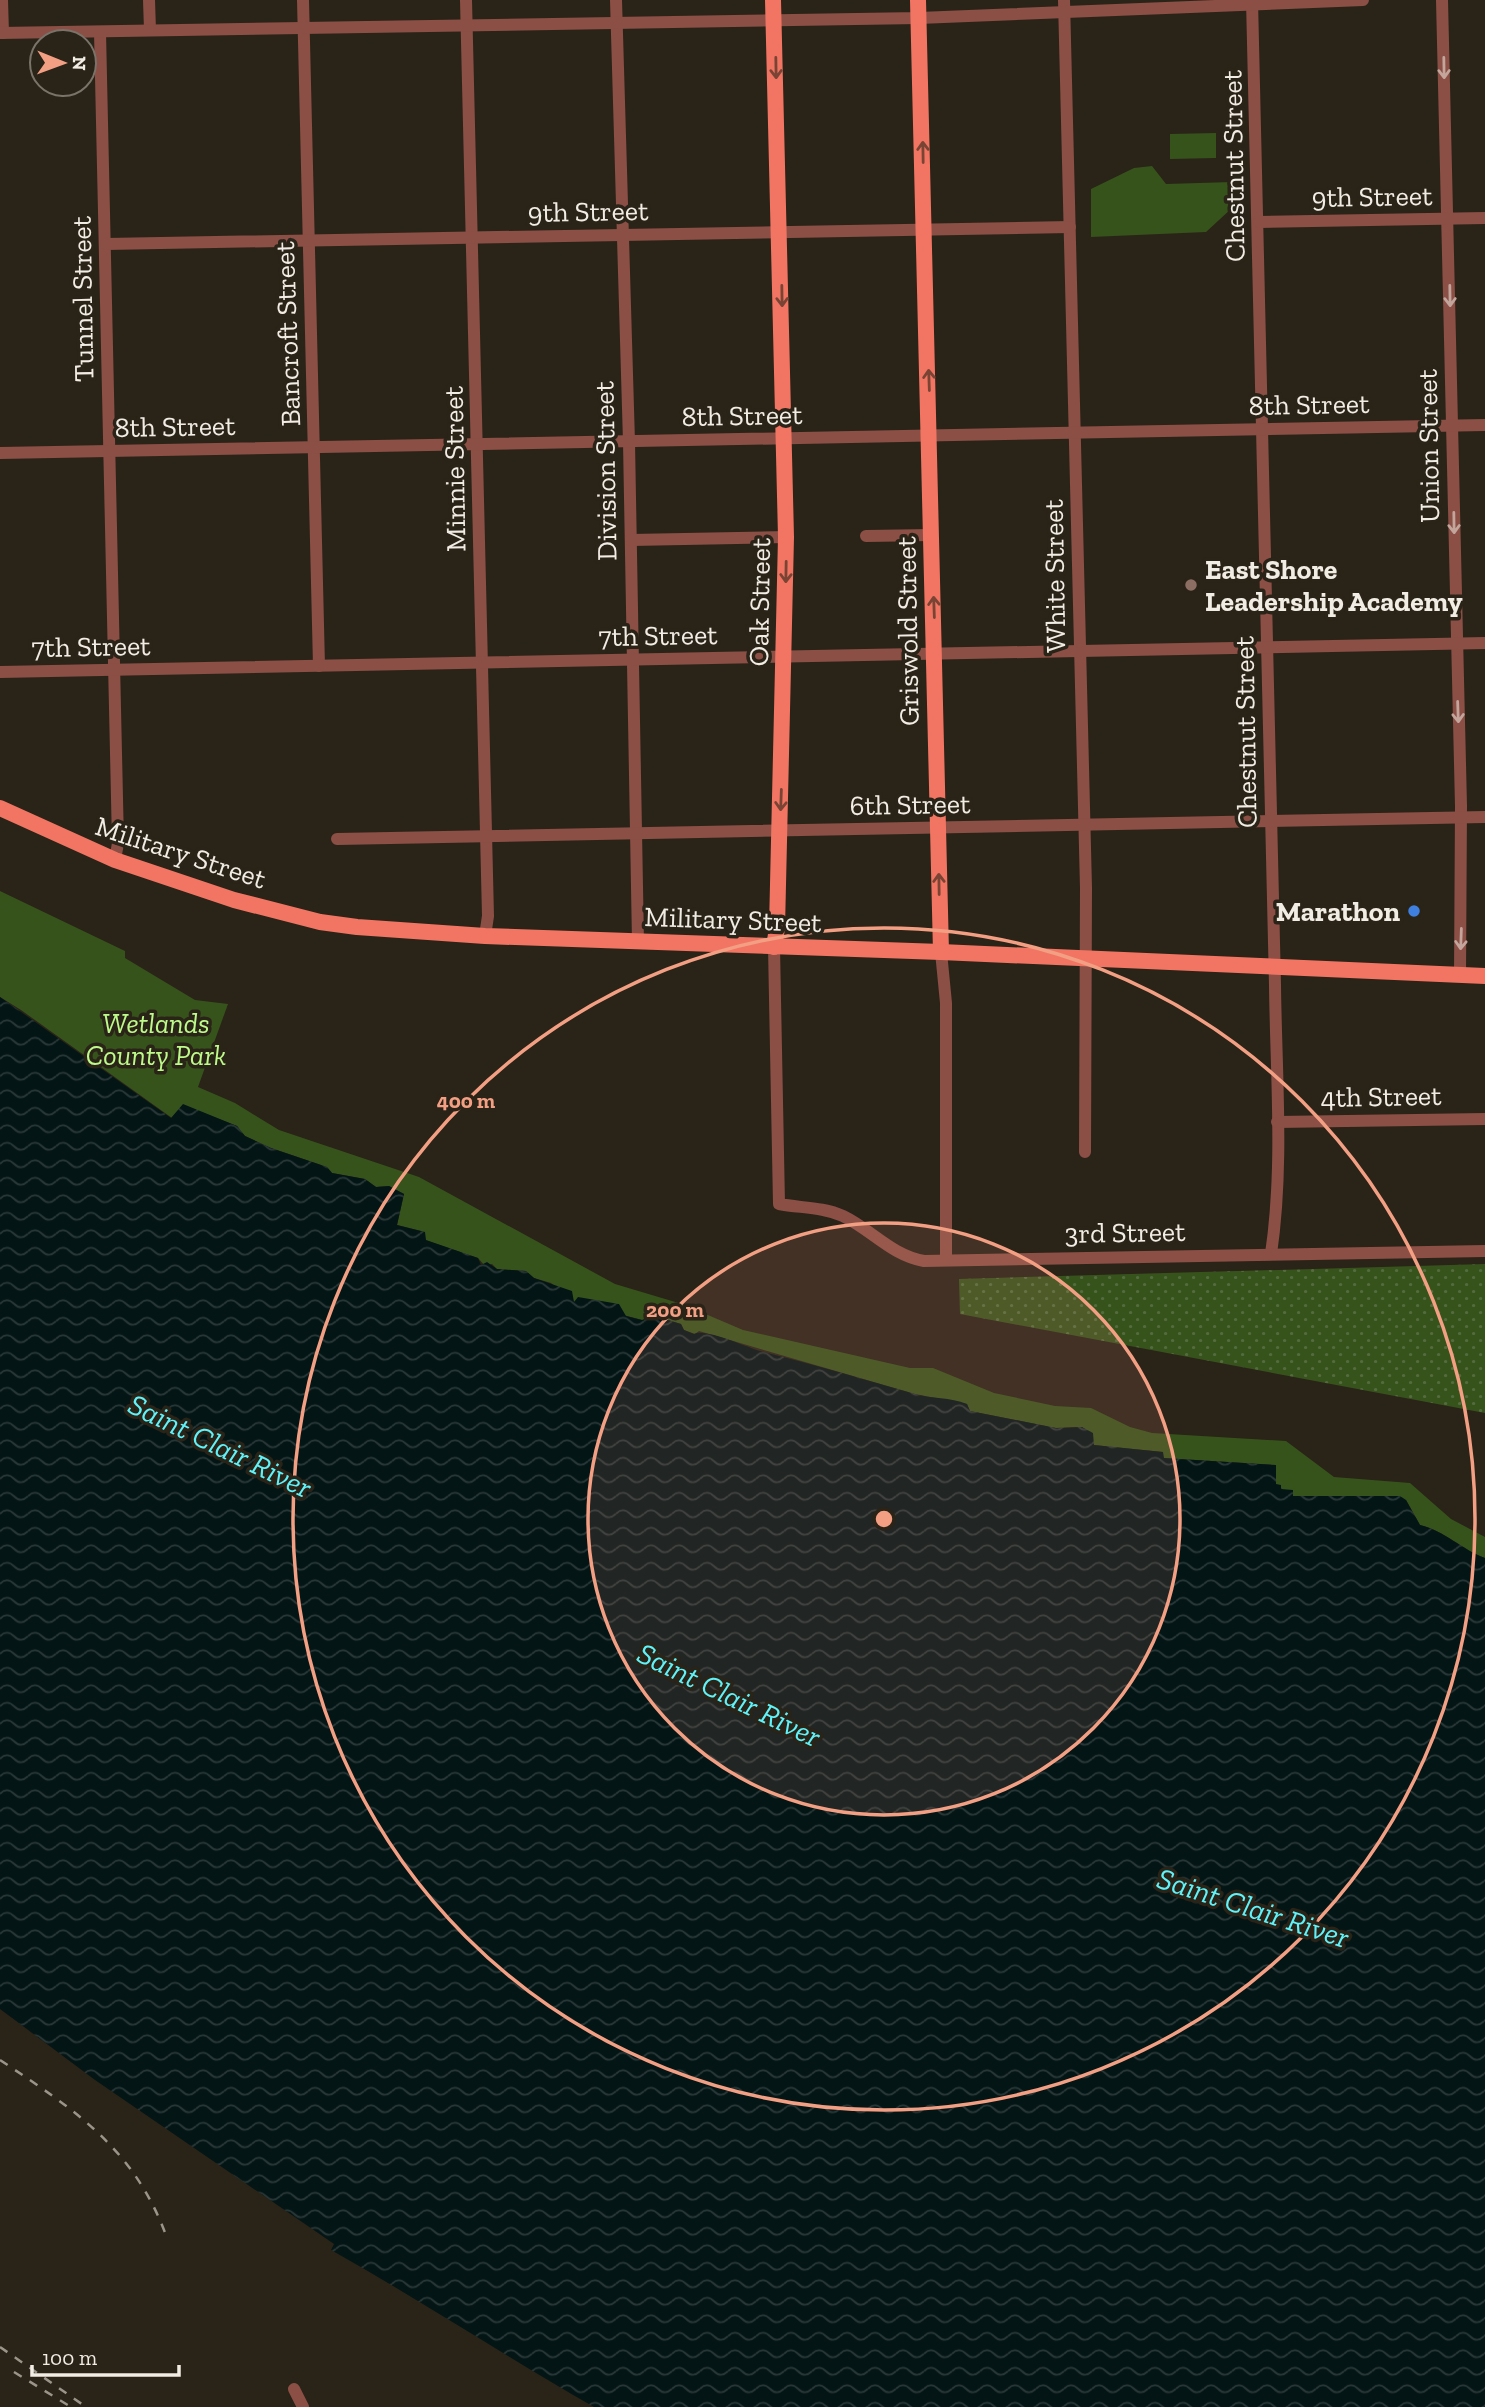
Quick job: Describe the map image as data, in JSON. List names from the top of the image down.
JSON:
{
  "streets": {
    "main road": ["Oak Street", "Griswold Street", "Military Street"],
    "street": [
      "Chestnut Street",
      "9th Street",
      "Tunnel Street",
      "Bancroft Street",
      "8th Street",
      "Union Street",
      "Minnie Street",
      "Division Street",
      "White Street",
      "7th Street",
      "6th Street",
      "4th Street",
      "3rd Street"
    ]
  },
  "crossings": [
    ["Chestnut Street", "9th Street"],
    ["Chestnut Street", "8th Street"],
    ["Chestnut Street", "7th Street"],
    ["Chestnut Street", "6th Street"],
    ["Chestnut Street", "Military Street"],
    ["Chestnut Street", "4th Street"],
    ["Chestnut Street", "3rd Street"],
    ["9th Street", "Tunnel Street"],
    ["9th Street", "Bancroft Street"],
    ["9th Street", "Union Street"],
    ["9th Street", "Minnie Street"],
    ["9th Street", "Division Street"],
    ["9th Street", "White Street"],
    ["9th Street", "Oak Street"],
    ["9th Street", "Griswold Street"],
    ["Tunnel Street", "8th Street"],
    ["Tunnel Street", "7th Street"],
    ["Tunnel Street", "Military Street"],
    ["Bancroft Street", "8th Street"],
    ["Bancroft Street", "7th Street"],
    ["8th Street", "Union Street"],
    ["8th Street", "Minnie Street"],
    ["8th Street", "Division Street"],
    ["8th Street", "White Street"],
    ["8th Street", "Oak Street"],
    ["8th Street", "Griswold Street"],
    ["Union Street", "7th Street"],
    ["Union Street", "6th Street"],
    ["Union Street", "Military Street"],
    ["Minnie Street", "7th Street"],
    ["Minnie Street", "6th Street"],
    ["Minnie Street", "Military Street"],
    ["Division Street", "7th Street"],
    ["Division Street", "6th Street"],
    ["Division Street", "Military Street"],
    ["White Street", "7th Street"],
    ["White Street", "6th Street"],
    ["White Street", "Military Street"],
    ["Oak Street", "7th Street"],
    ["Oak Street", "6th Street"],
    ["Oak Street", "Military Street"],
    ["Oak Street", "3rd Street"],
    ["Griswold Street", "7th Street"],
    ["Griswold Street", "6th Street"],
    ["Griswold Street", "Military Street"],
    ["Griswold Street", "3rd Street"]
  ],
  "one_way": ["Union Street", "Oak Street", "Griswold Street"],
  "water": ["Saint Clair River"],
  "parks": ["Wetlands County Park"],
  "places": ["East Shore Leadership Academy", "Marathon"],
  "scale_bar": "100 m",
  "north": "right",
  "rings": ["400 m", "200 m"]
}
